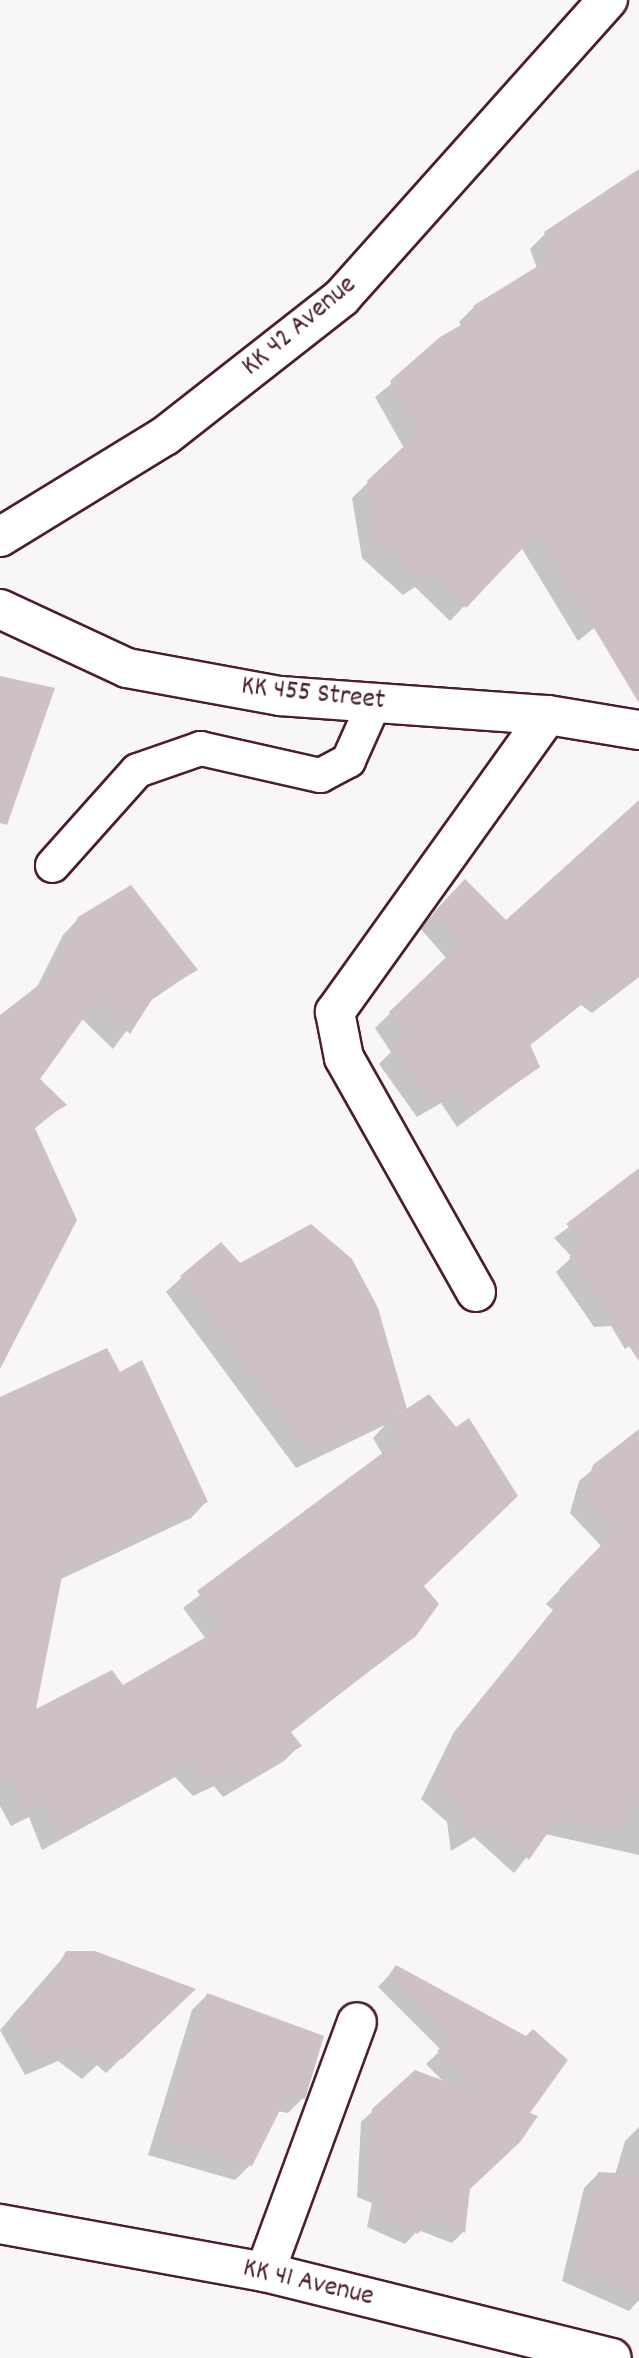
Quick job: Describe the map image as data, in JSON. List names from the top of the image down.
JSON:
{
  "streets": {
    "street": ["KK 42 Avenue", "KK 455 Street", "KK 41 Avenue"]
  }
}
